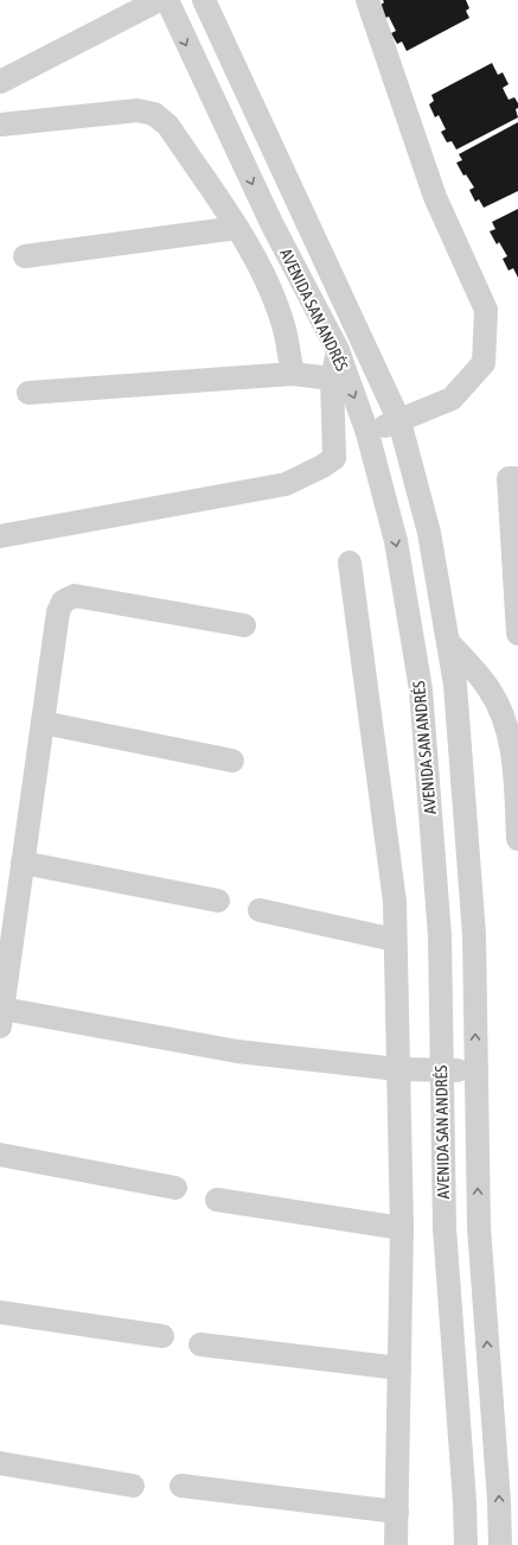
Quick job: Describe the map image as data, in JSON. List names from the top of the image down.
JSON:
{
  "streets": {
    "street": ["AVENIDA SAN ANDRÉS"]
  }
}
